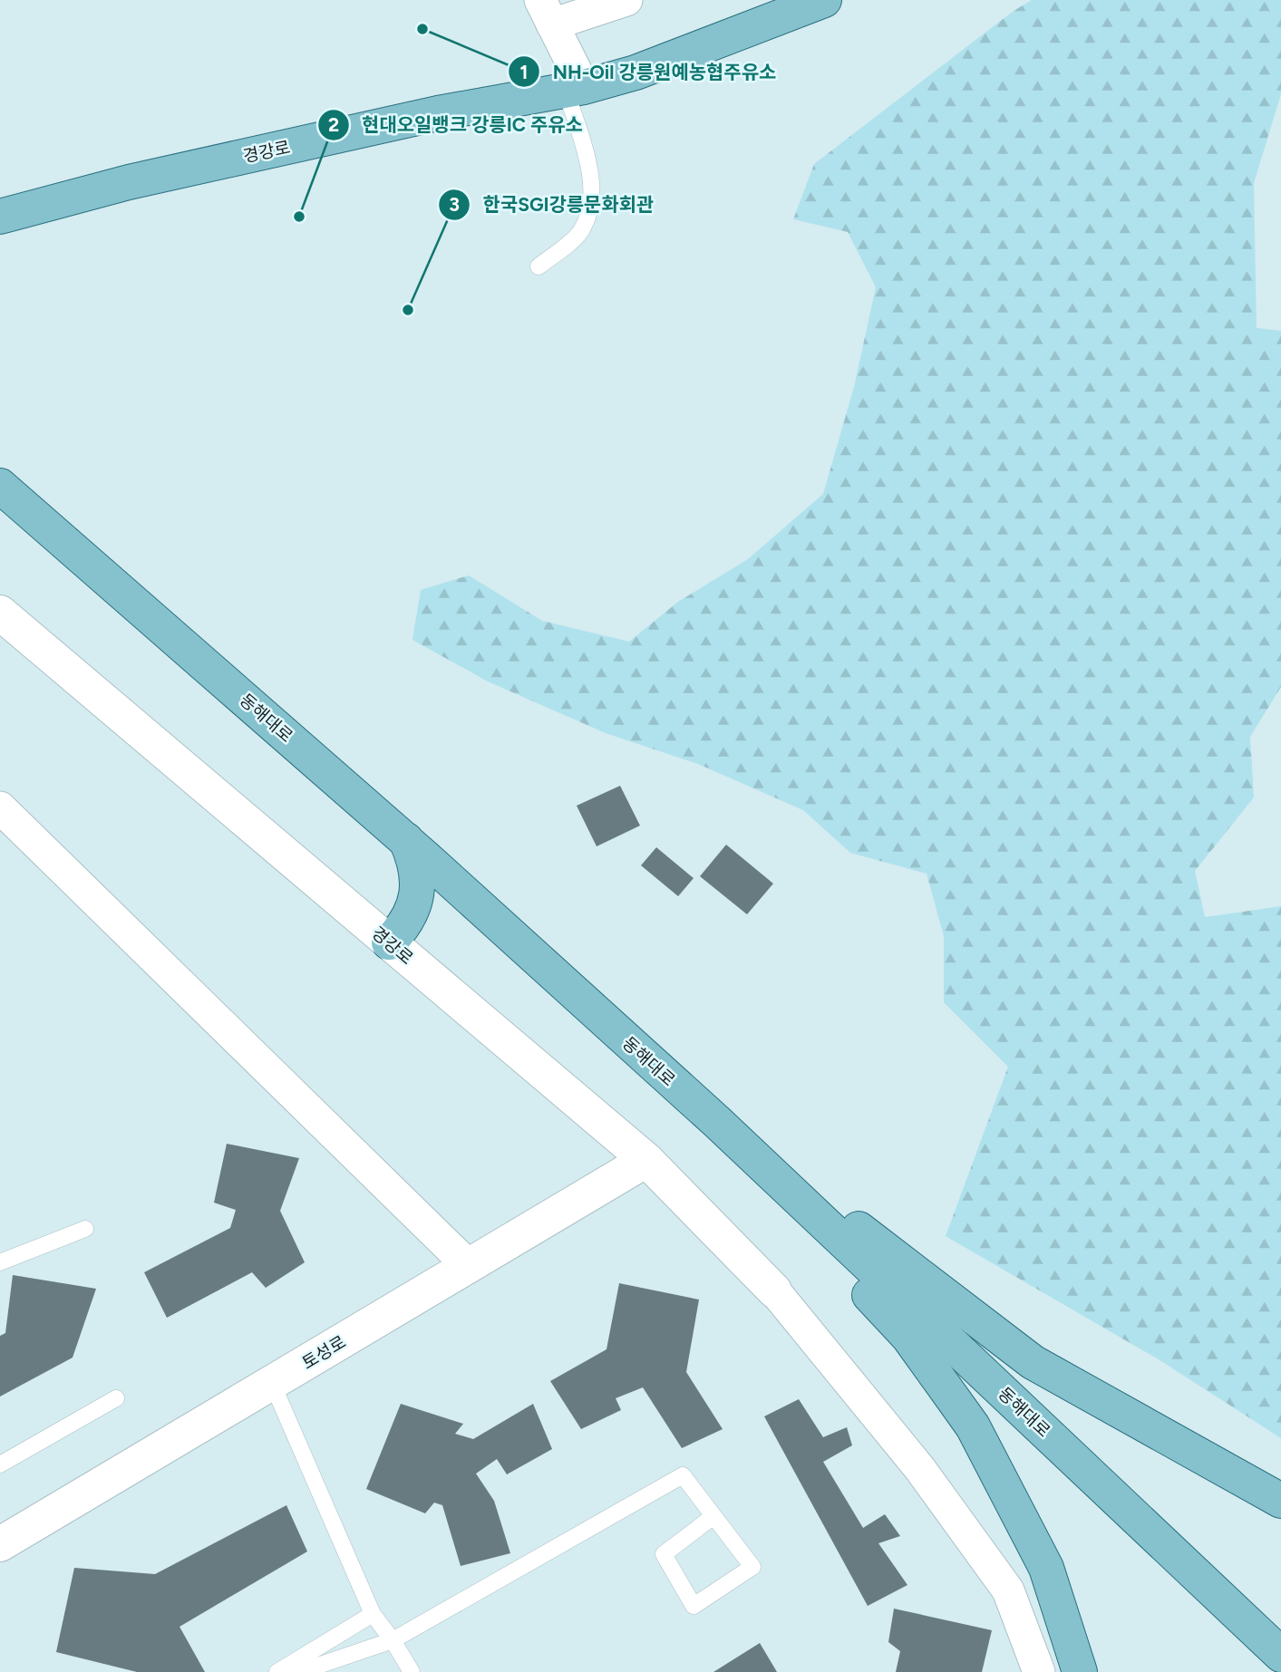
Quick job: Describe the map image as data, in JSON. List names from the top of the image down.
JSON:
{
  "streets": {
    "main road": ["경강로", "동해대로"],
    "street": ["토성로"]
  },
  "crossings": [
    ["경강로", "토성로"]
  ],
  "places": ["NH-Oil 강릉원예농협주유소", "현대오일뱅크 강릉IC 주유소", "한국SGI강릉문화회관"]
}
